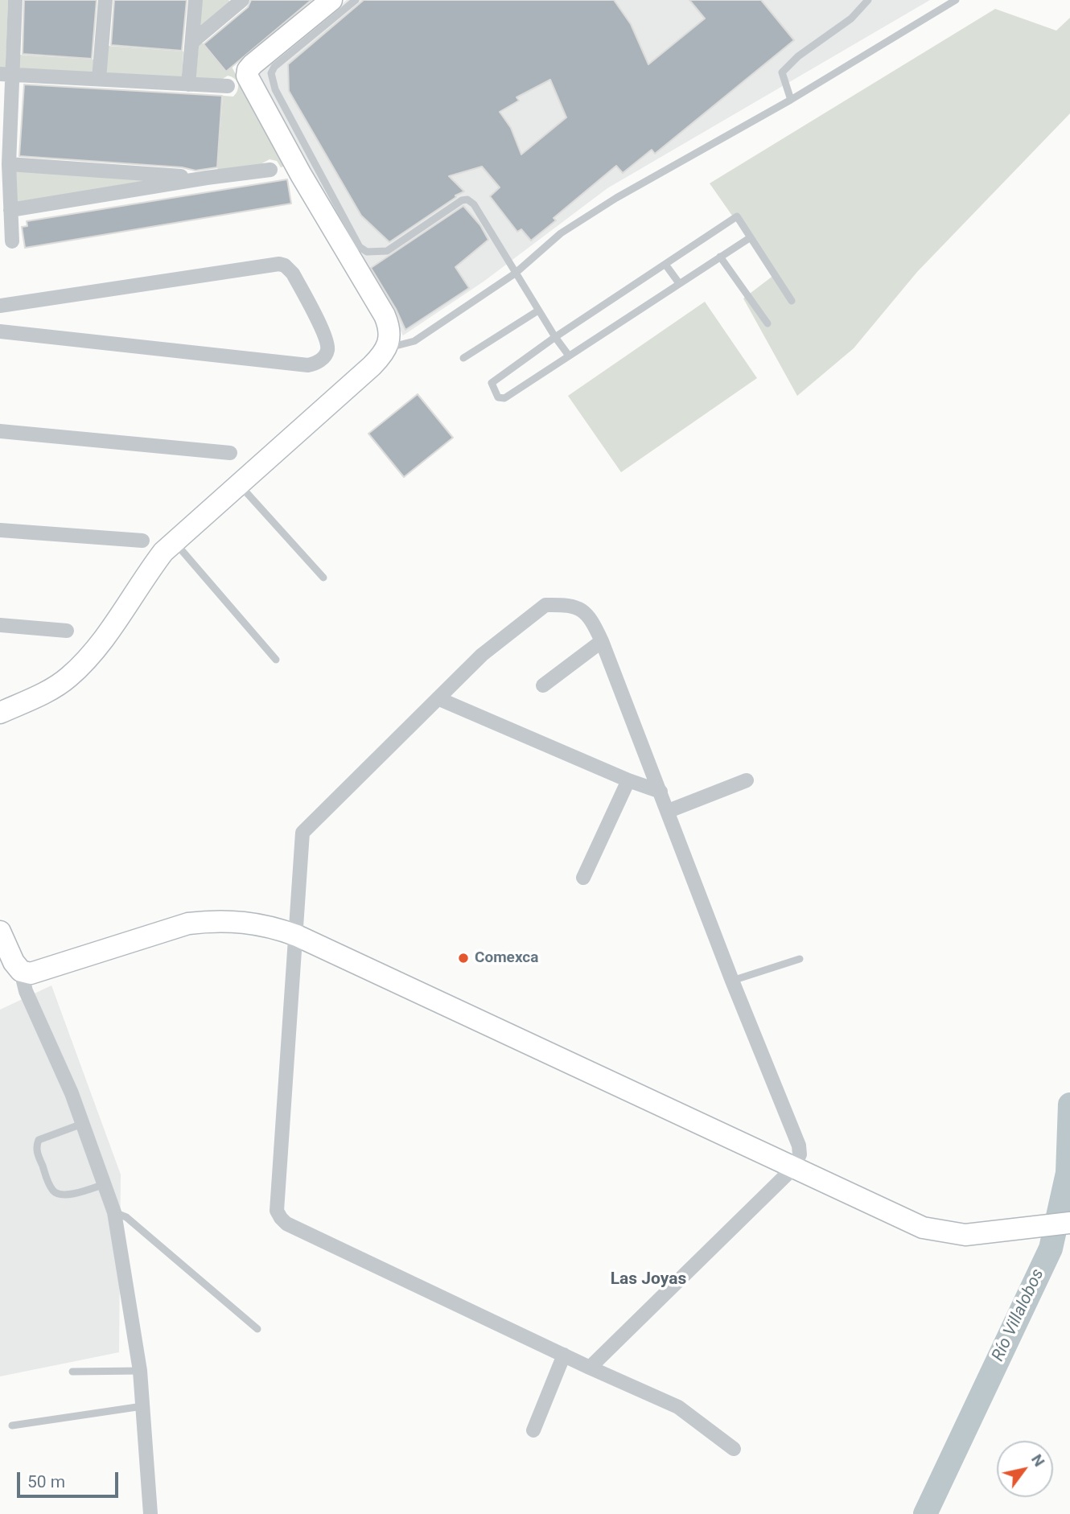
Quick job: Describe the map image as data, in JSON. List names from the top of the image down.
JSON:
{
  "districts": ["Las Joyas"],
  "water": ["Río Villalobos"],
  "places": ["Comexca"],
  "scale_bar": "50 m",
  "north": "top right"
}
